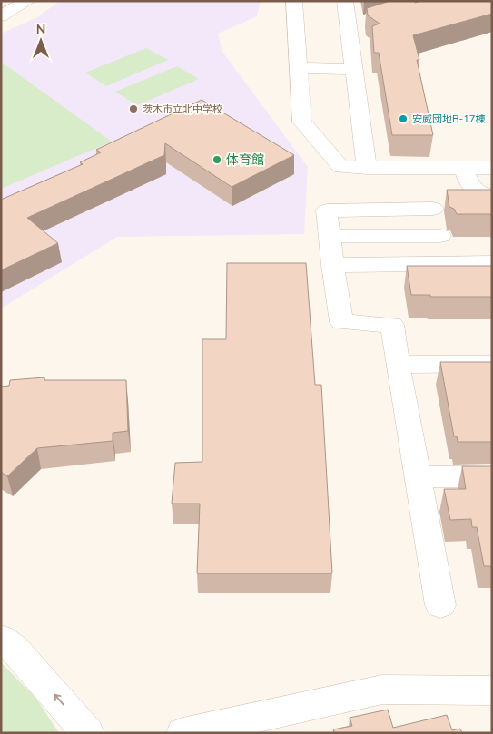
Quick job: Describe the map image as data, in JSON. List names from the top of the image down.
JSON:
{
  "places": ["茨木市立北中学校", "安威団地B-17棟", "体育館"],
  "north": "top"
}
